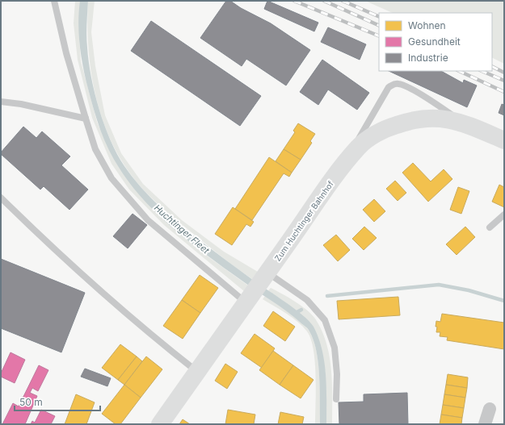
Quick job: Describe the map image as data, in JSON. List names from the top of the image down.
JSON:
{
  "streets": {
    "street": ["Zum Huchtinger Bahnhof"]
  },
  "water": ["Huchtinger Fleet"],
  "legend": ["Wohnen", "Gesundheit", "Industrie"],
  "scale_bar": "50 m"
}
